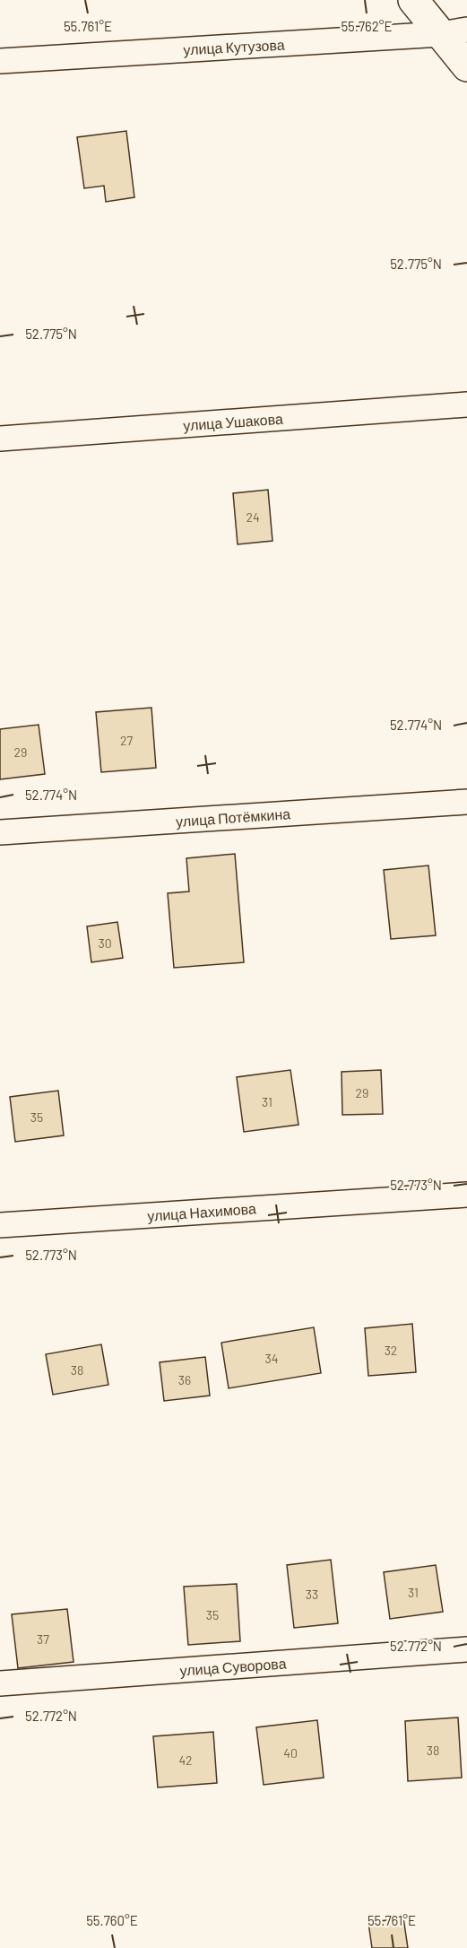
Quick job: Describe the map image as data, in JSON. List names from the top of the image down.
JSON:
{
  "streets": {
    "street": [
      "улица Кутузова",
      "улица Ушакова",
      "улица Потёмкина",
      "улица Нахимова",
      "улица Суворова"
    ]
  },
  "house_numbers": [
    "24",
    "27",
    "29",
    "30",
    "29",
    "31",
    "35",
    "32",
    "34",
    "38",
    "36",
    "31",
    "33",
    "35",
    "37",
    "38",
    "40",
    "42"
  ],
  "coordinates": [
    "55.761°E",
    "55.762°E",
    "52.775°N",
    "52.774°N",
    "52.773°N",
    "52.772°N",
    "55.760°E"
  ]
}
